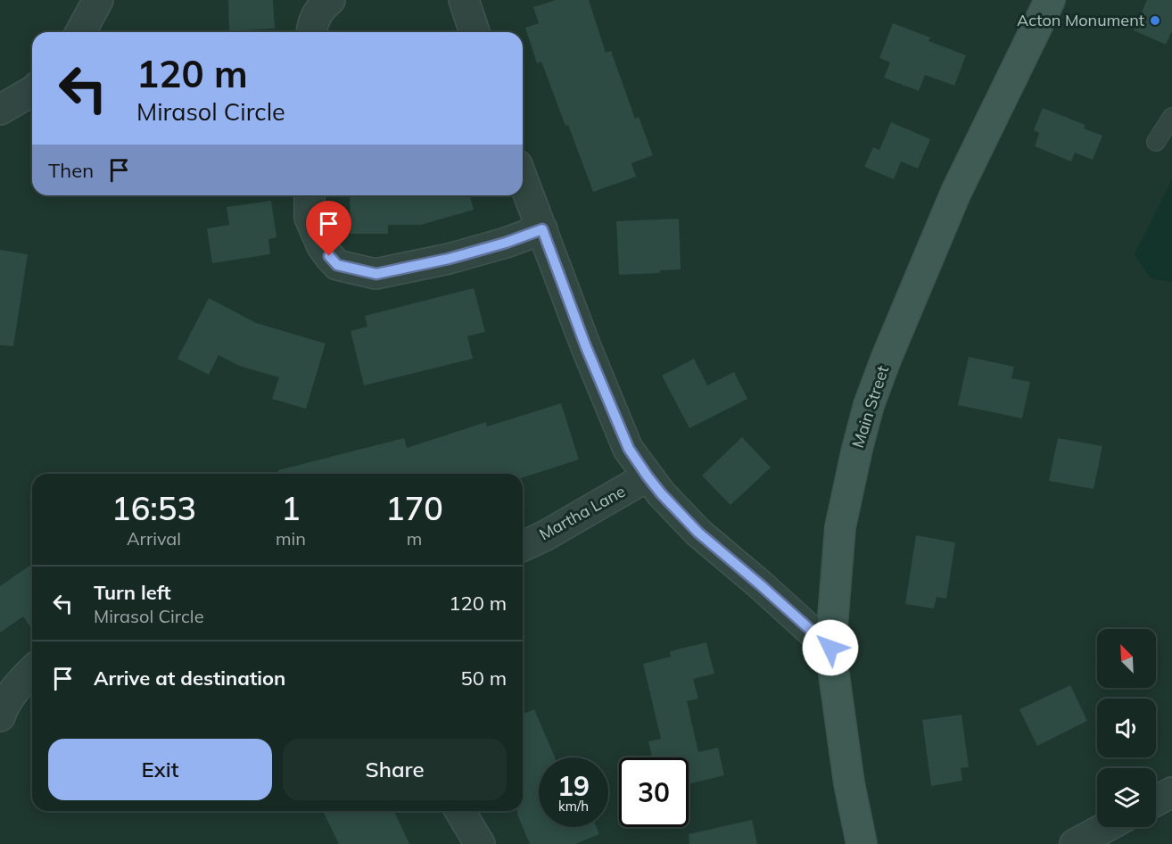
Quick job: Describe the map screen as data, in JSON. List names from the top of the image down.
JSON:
{
  "streets": {
    "main road": ["Main Street"],
    "street": ["Martha Lane"]
  },
  "places": ["Acton Monument"],
  "north": "top left",
  "page": {
    "turn": ["120 m", "Mirasol Circle"],
    "then": "Then",
    "eta": [
      "16:53",
      "Arrival",
      "1",
      "min",
      "170",
      "m"
    ],
    "list": [
      {
        "name": "Turn left",
        "note": "Mirasol Circle",
        "value": "120 m"
      },
      {
        "name": "Arrive at destination",
        "value": "50 m"
      }
    ],
    "buttons": ["Exit", "Share"],
    "speed": "19 km/h",
    "limit": "30"
  }
}
